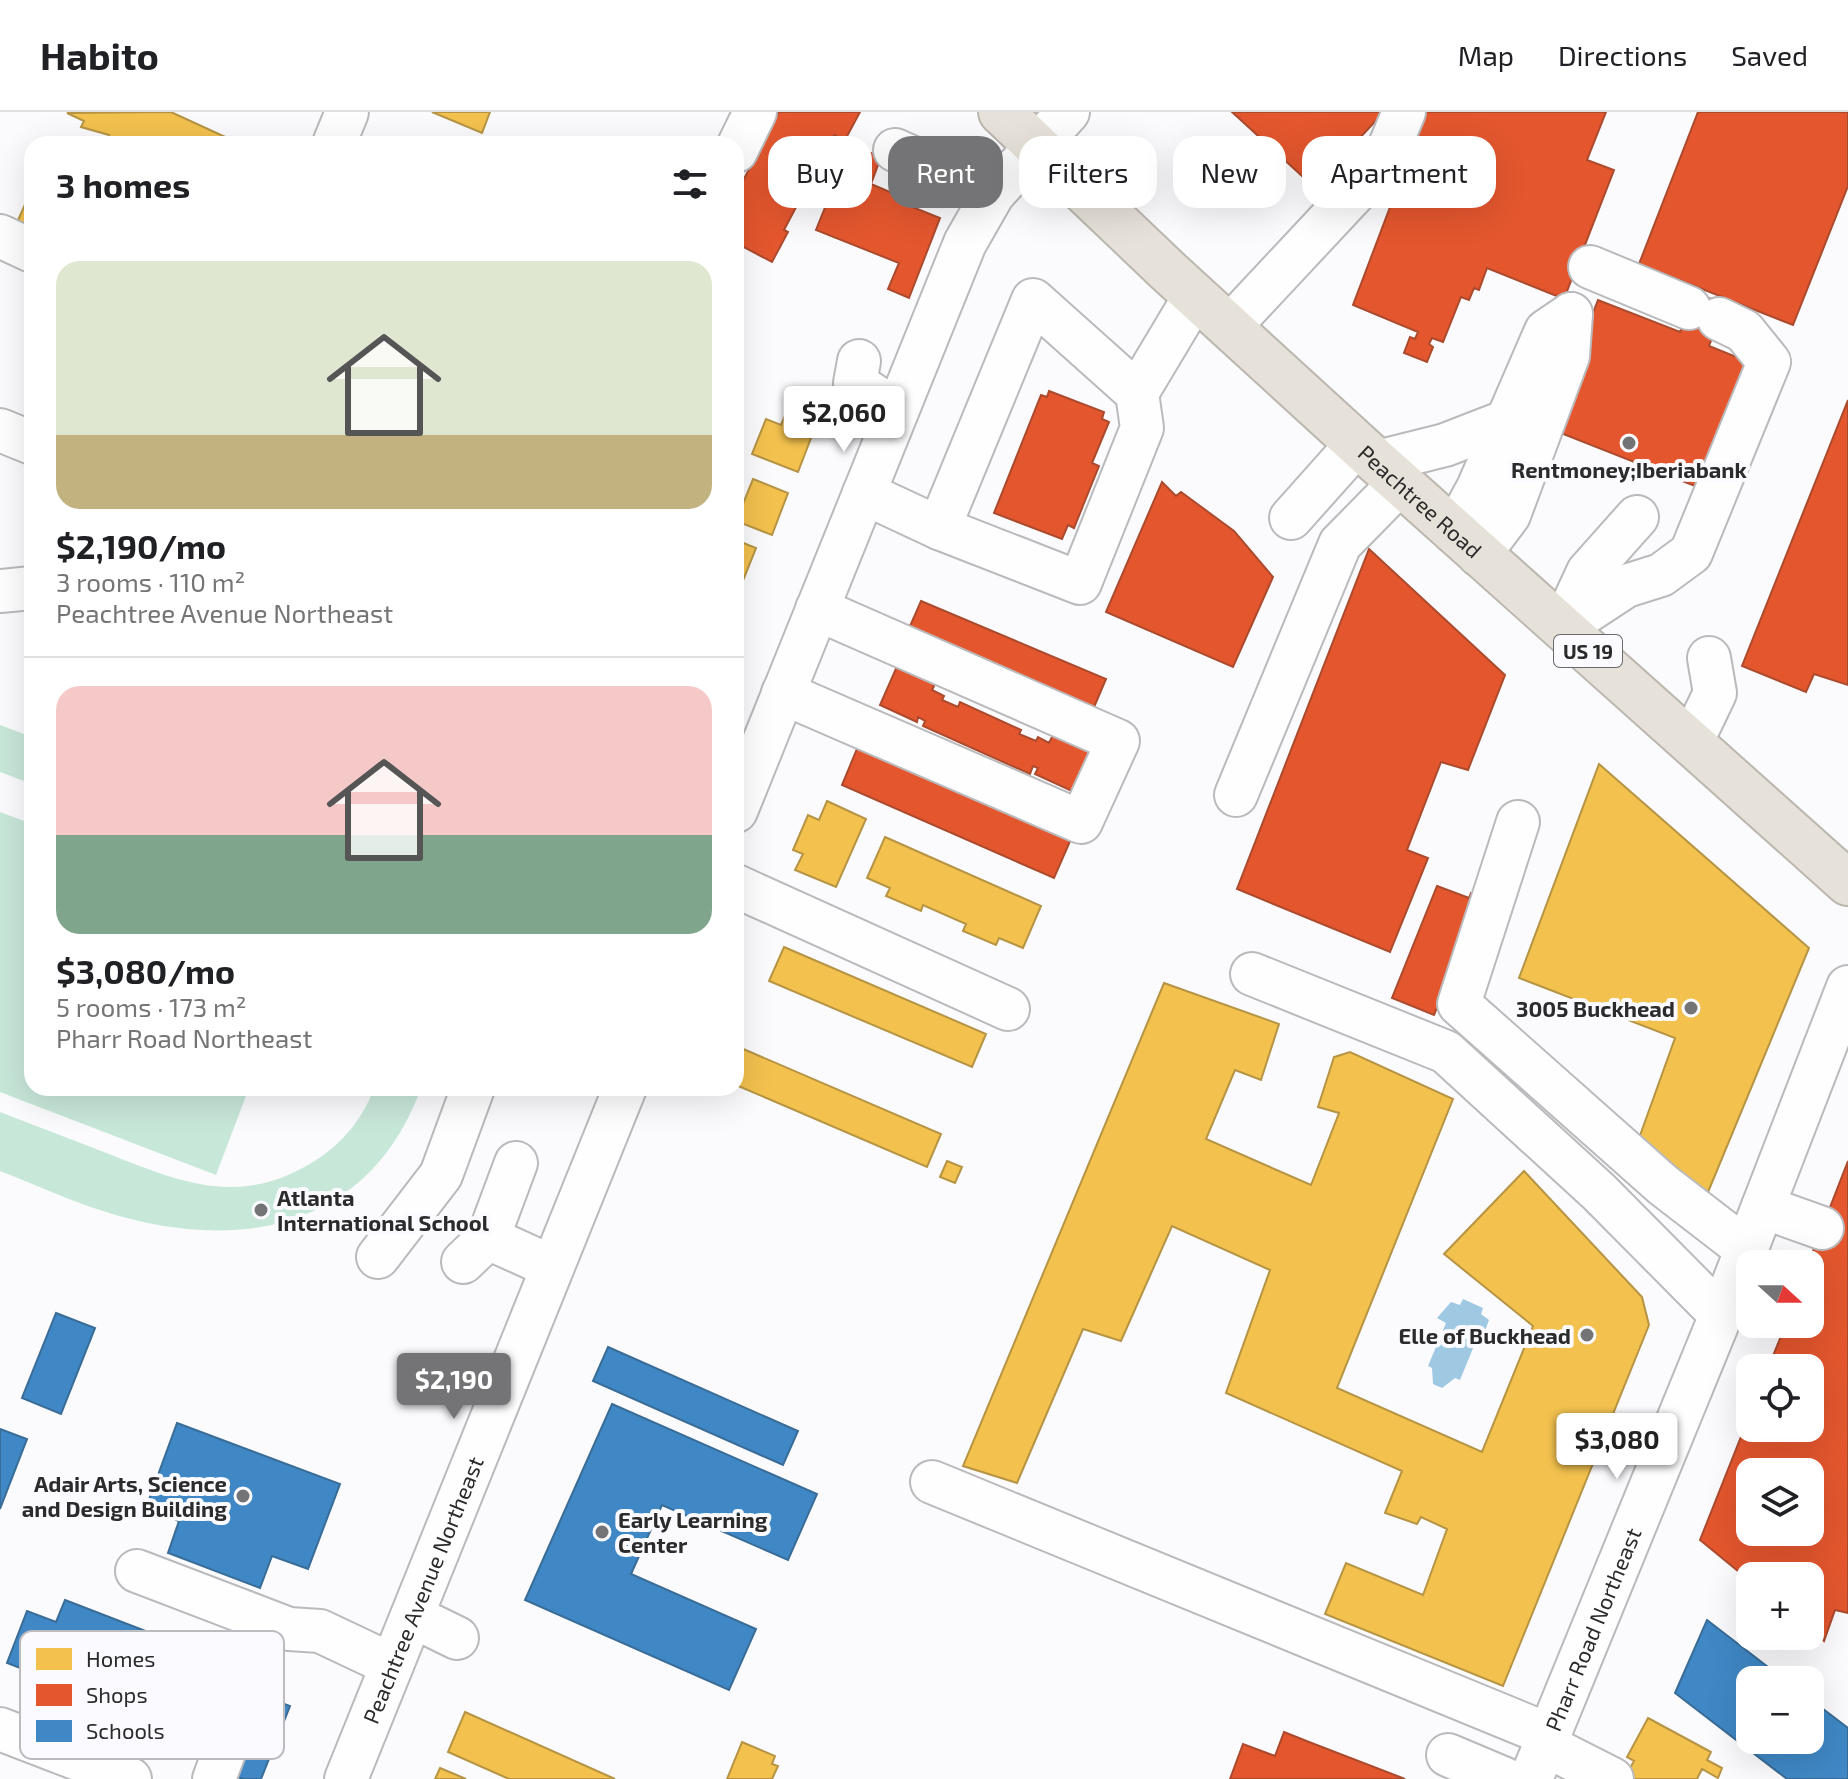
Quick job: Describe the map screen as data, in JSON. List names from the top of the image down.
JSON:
{
  "streets": {
    "highway": ["Peachtree Road", "US 19"],
    "street": ["Peachtree Avenue Northeast", "Pharr Road Northeast"]
  },
  "places": [
    "Rentmoney;Iberiabank",
    "3005 Buckhead",
    "Atlanta International School",
    "Elle of Buckhead",
    "Adair Arts, Science and Design Building",
    "Early Learning Center"
  ],
  "legend": ["Homes", "Shops", "Schools"],
  "north": "right",
  "page": {
    "header": "Habito",
    "nav": ["Map", "Directions", "Saved"],
    "chip": [
      "Buy",
      "Rent",
      "Filters",
      "New",
      "Apartment"
    ],
    "heading": "3 homes",
    "list": [
      {
        "name": "$2,190/mo",
        "note": "3 rooms · 110 m² · Peachtree Avenue Northeast"
      },
      {
        "name": "$3,080/mo",
        "note": "5 rooms · 173 m² · Pharr Road Northeast"
      }
    ],
    "price": ["$2,060", "$2,190", "$3,080"],
    "map_buttons": ["+", "−"]
  }
}
